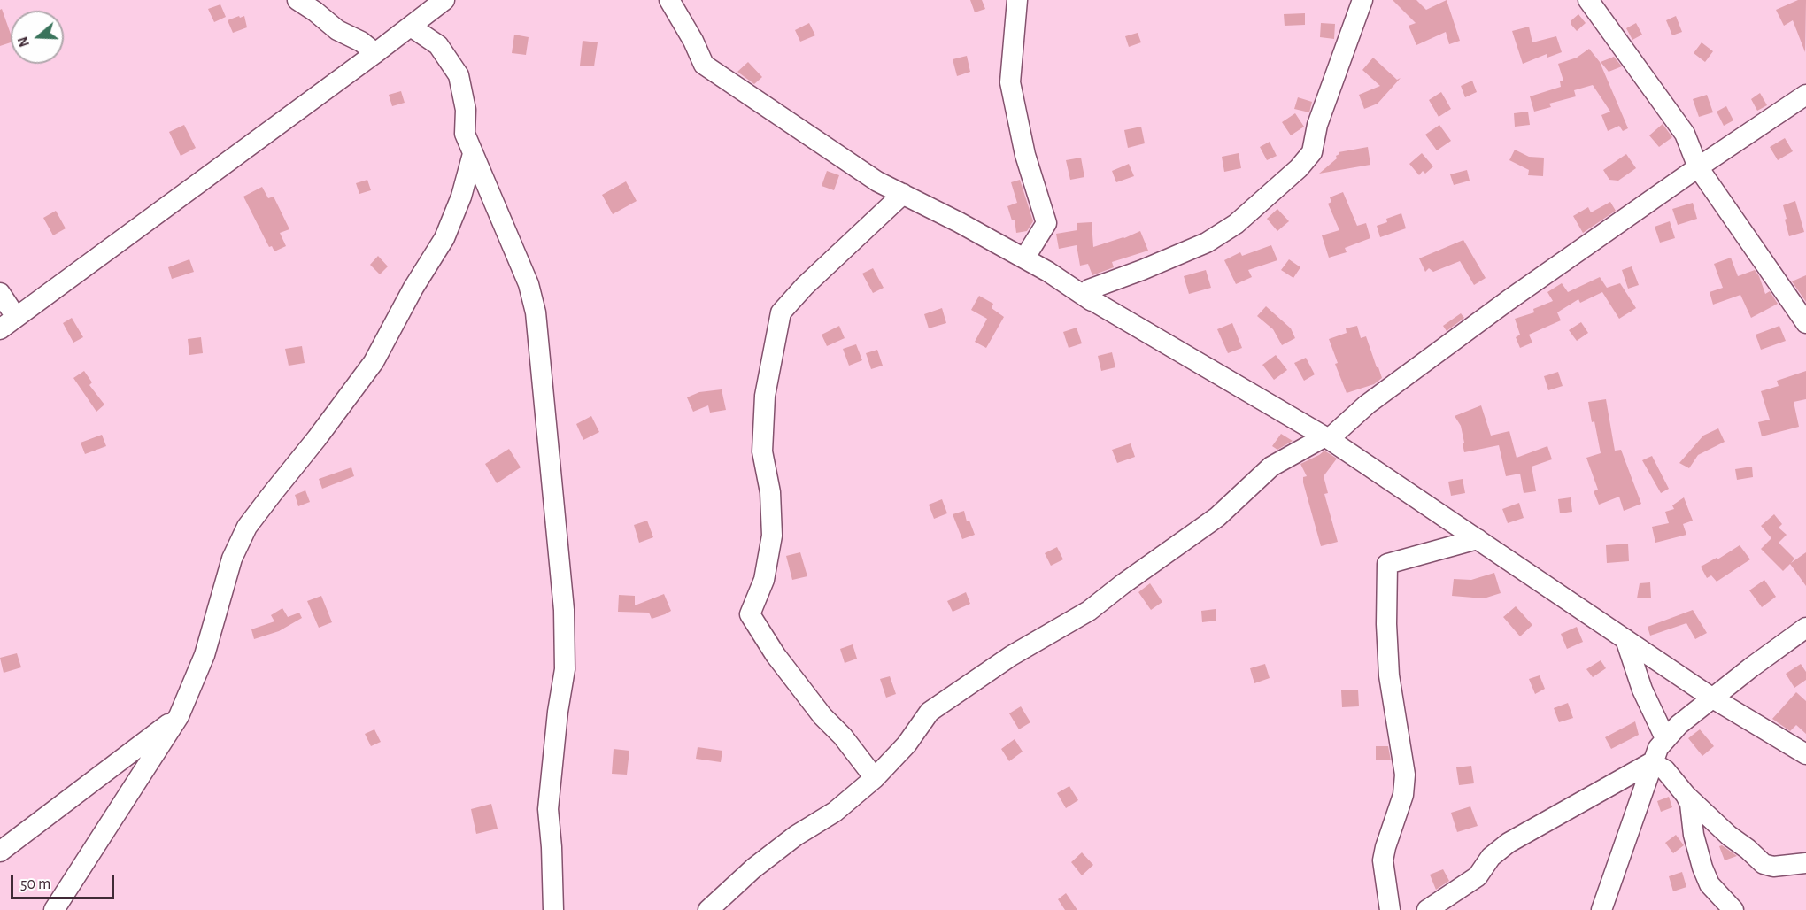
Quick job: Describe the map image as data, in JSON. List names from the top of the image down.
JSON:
{
  "scale_bar": "50 m",
  "north": "left"
}
